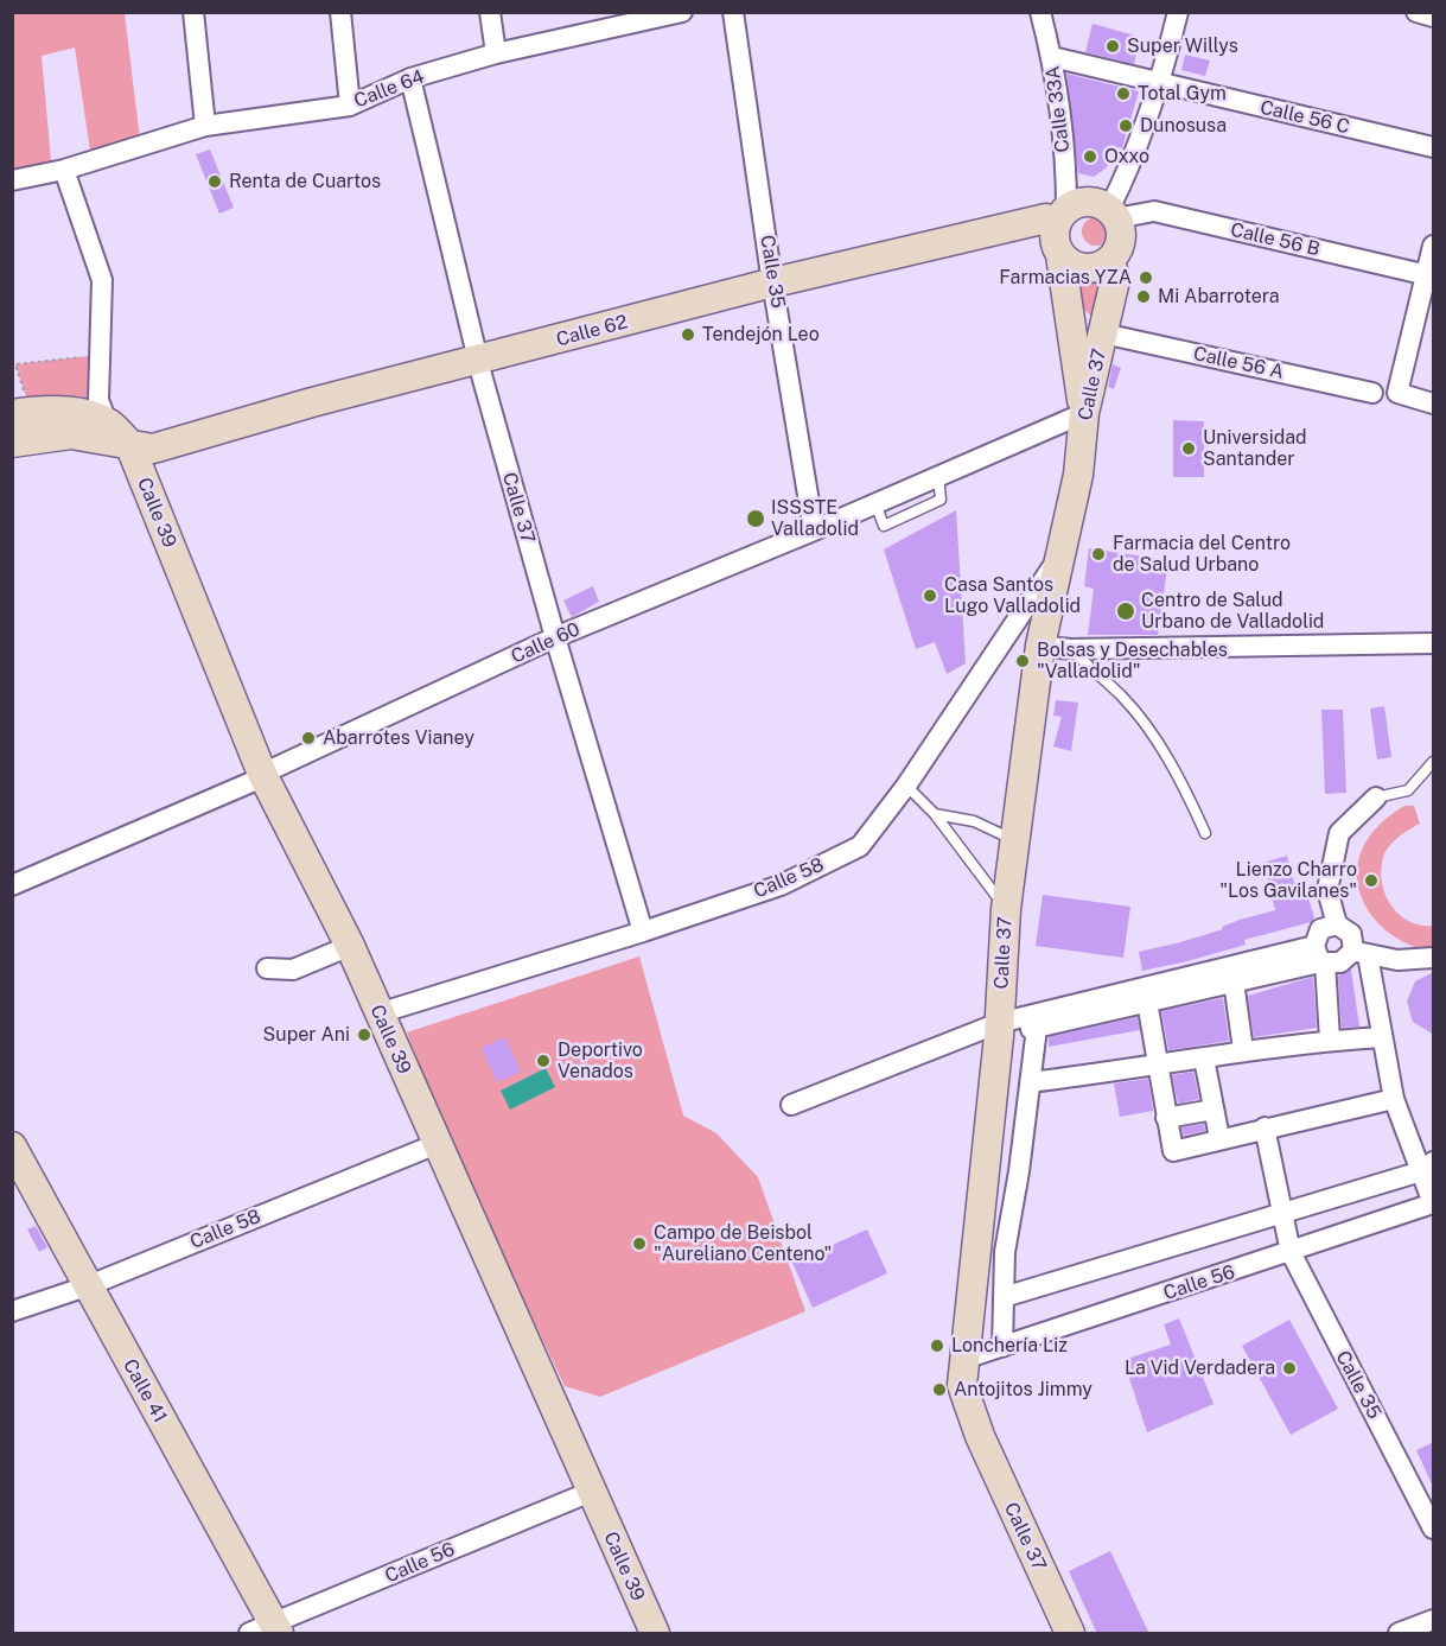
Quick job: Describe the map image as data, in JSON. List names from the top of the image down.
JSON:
{
  "streets": {
    "street": [
      "Calle 64",
      "Calle 33A",
      "Calle 56 C",
      "Calle 56 B",
      "Calle 35",
      "Calle 62",
      "Calle 56 A",
      "Calle 37",
      "Calle 39",
      "Calle 60",
      "Calle 58",
      "Calle 56",
      "Calle 41"
    ]
  },
  "crossings": [
    ["Calle 64", "Calle 37"],
    ["Calle 64", "Calle 39"],
    ["Calle 33A", "Calle 56 C"],
    ["Calle 33A", "Calle 56 B"],
    ["Calle 33A", "Calle 62"],
    ["Calle 33A", "Calle 37"],
    ["Calle 56 B", "Calle 62"],
    ["Calle 56 B", "Calle 37"],
    ["Calle 35", "Calle 62"],
    ["Calle 35", "Calle 60"],
    ["Calle 35", "Calle 56"],
    ["Calle 62", "Calle 37"],
    ["Calle 62", "Calle 39"],
    ["Calle 56 A", "Calle 37"],
    ["Calle 37", "Calle 60"],
    ["Calle 37", "Calle 58"],
    ["Calle 37", "Calle 56"],
    ["Calle 39", "Calle 60"],
    ["Calle 39", "Calle 58"],
    ["Calle 39", "Calle 56"],
    ["Calle 58", "Calle 41"],
    ["Calle 56", "Calle 41"]
  ],
  "places": [
    "Super Willys",
    "Total Gym",
    "Dunosusa",
    "Oxxo",
    "Renta de Cuartos",
    "Farmacias YZA",
    "Mi Abarrotera",
    "Tendejón Leo",
    "Universidad Santander",
    "ISSSTE Valladolid",
    "Farmacia del Centro de Salud Urbano",
    "Casa Santos Lugo Valladolid",
    "Centro de Salud Urbano de Valladolid",
    "Bolsas y Desechables \"Valladolid\"",
    "Abarrotes Vianey",
    "Lienzo Charro \"Los Gavilanes\"",
    "Super Ani",
    "Deportivo Venados",
    "Campo de Beisbol \"Aureliano Centeno\"",
    "Lonchería Liz",
    "La Vid Verdadera",
    "Antojitos Jimmy"
  ]
}
